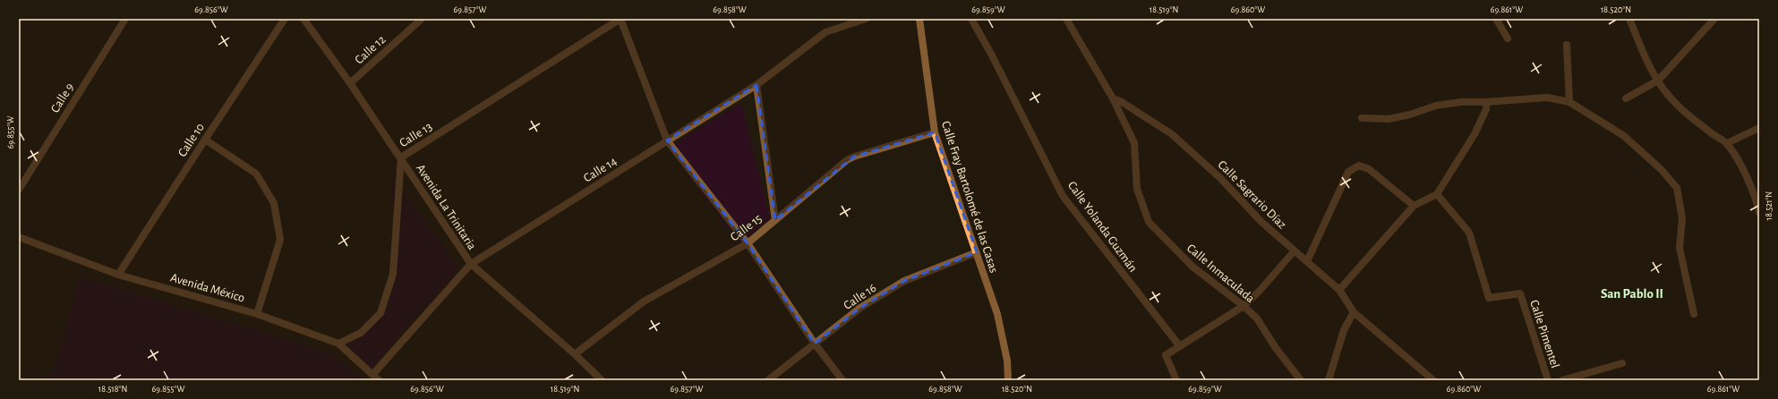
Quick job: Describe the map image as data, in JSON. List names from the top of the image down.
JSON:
{
  "streets": {
    "main road": ["Calle Fray Bartolomé de las Casas"],
    "street": [
      "Calle 12",
      "Calle 9",
      "Calle 13",
      "Calle 10",
      "Calle 14",
      "Calle Sagrario Díaz",
      "Avenida La Trinitaria",
      "Calle Yolanda Guzmán",
      "Calle 15",
      "Calle Inmaculada",
      "Avenida México",
      "Calle 16",
      "Calle Pimentel"
    ]
  },
  "crossings": [
    ["Calle 12", "Avenida La Trinitaria"],
    ["Calle 13", "Avenida La Trinitaria"],
    ["Calle 13", "Avenida México"],
    ["Calle 10", "Avenida México"],
    ["Calle 14", "Avenida La Trinitaria"],
    ["Calle 14", "Avenida México"],
    ["Calle Sagrario Díaz", "Calle Inmaculada"],
    ["Calle Fray Bartolomé de las Casas", "Calle 15"],
    ["Calle Fray Bartolomé de las Casas", "Calle 16"],
    ["Avenida La Trinitaria", "Calle 15"]
  ],
  "districts": ["San Pablo II"],
  "coordinates": [
    "69.856°W",
    "69.857°W",
    "69.858°W",
    "69.859°W",
    "18.519°N",
    "69.860°W",
    "69.861°W",
    "18.520°N",
    "69.855°W",
    "18.521°N",
    "18.518°N"
  ]
}
